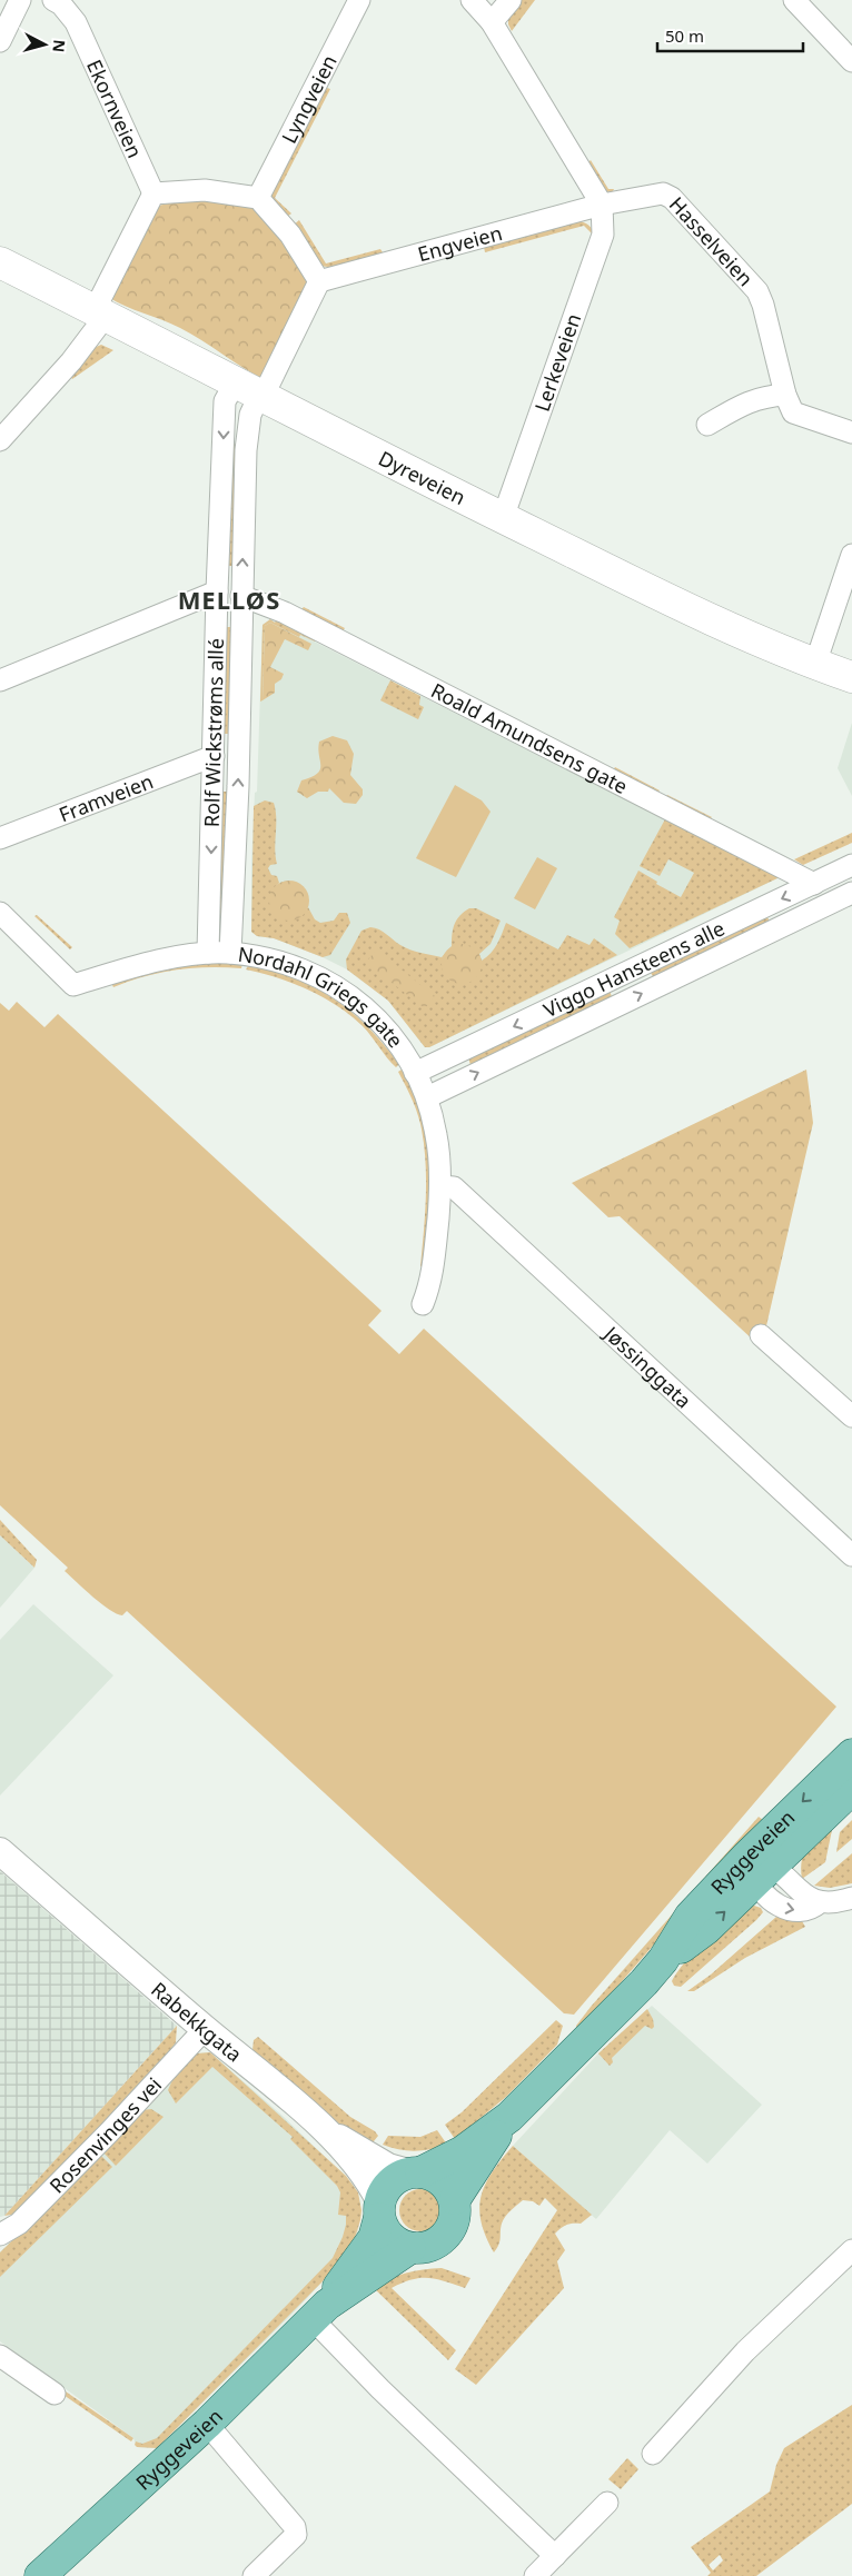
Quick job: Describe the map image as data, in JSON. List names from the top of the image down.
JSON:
{
  "streets": {
    "main road": ["Dyreveien", "Ryggeveien"],
    "street": [
      "Lyngveien",
      "Ekornveien",
      "Hasselveien",
      "Engveien",
      "Lerkeveien",
      "Rolf Wickstrøms allé",
      "Roald Amundsens gate",
      "Framveien",
      "Viggo Hansteens alle",
      "Nordahl Griegs gate",
      "Jøssinggata",
      "Rabekkgata",
      "Rosenvinges vei"
    ]
  },
  "crossings": [
    ["Hasselveien", "Engveien"],
    ["Hasselveien", "Lerkeveien"],
    ["Engveien", "Lerkeveien"],
    ["Lerkeveien", "Dyreveien"],
    ["Dyreveien", "Rolf Wickstrøms allé"],
    ["Rolf Wickstrøms allé", "Roald Amundsens gate"],
    ["Rolf Wickstrøms allé", "Framveien"],
    ["Rolf Wickstrøms allé", "Nordahl Griegs gate"],
    ["Roald Amundsens gate", "Viggo Hansteens alle"],
    ["Viggo Hansteens alle", "Nordahl Griegs gate"],
    ["Nordahl Griegs gate", "Jøssinggata"],
    ["Ryggeveien", "Rabekkgata"],
    ["Rabekkgata", "Rosenvinges vei"]
  ],
  "districts": ["MELLØS"],
  "scale_bar": "50 m",
  "north": "right"
}
